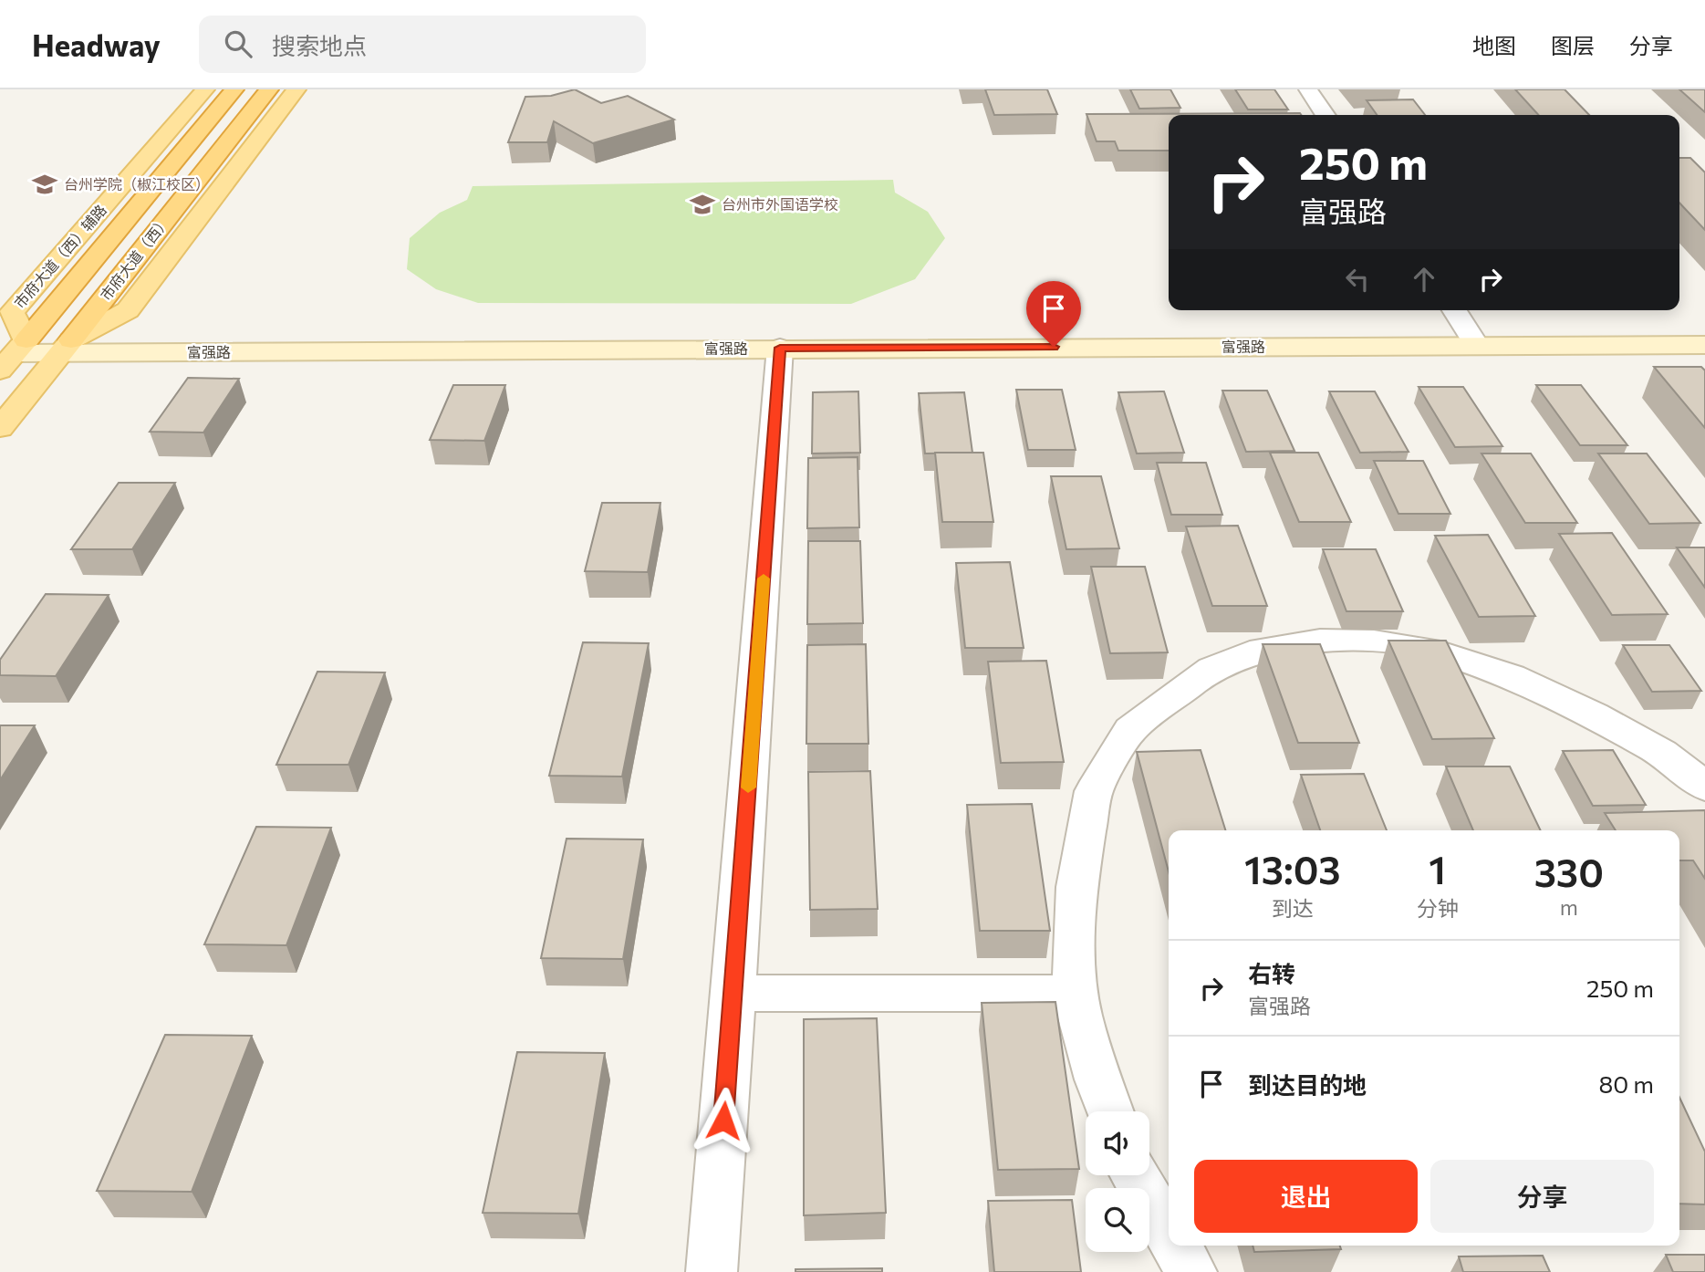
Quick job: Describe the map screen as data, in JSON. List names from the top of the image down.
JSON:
{
  "streets": {
    "highway": ["市府大道（西）"],
    "main road": ["市府大道（西）辅路", "富强路"]
  },
  "crossings": [
    ["市府大道（西）辅路", "市府大道（西）"],
    ["市府大道（西）辅路", "富强路"],
    ["市府大道（西）", "富强路"]
  ],
  "places": {
    "school or university": ["台州学院（椒江校区）", "台州市外国语学校"]
  },
  "page": {
    "header": "Headway",
    "search": "搜索地点",
    "nav": ["地图", "图层", "分享"],
    "turn": ["250 m", "富强路"],
    "eta": [
      "13:03",
      "到达",
      "1",
      "分钟",
      "330",
      "m"
    ],
    "list": [
      {
        "name": "右转",
        "note": "富强路",
        "value": "250 m"
      },
      {
        "name": "到达目的地",
        "value": "80 m"
      }
    ],
    "buttons": ["退出", "分享"]
  }
}
